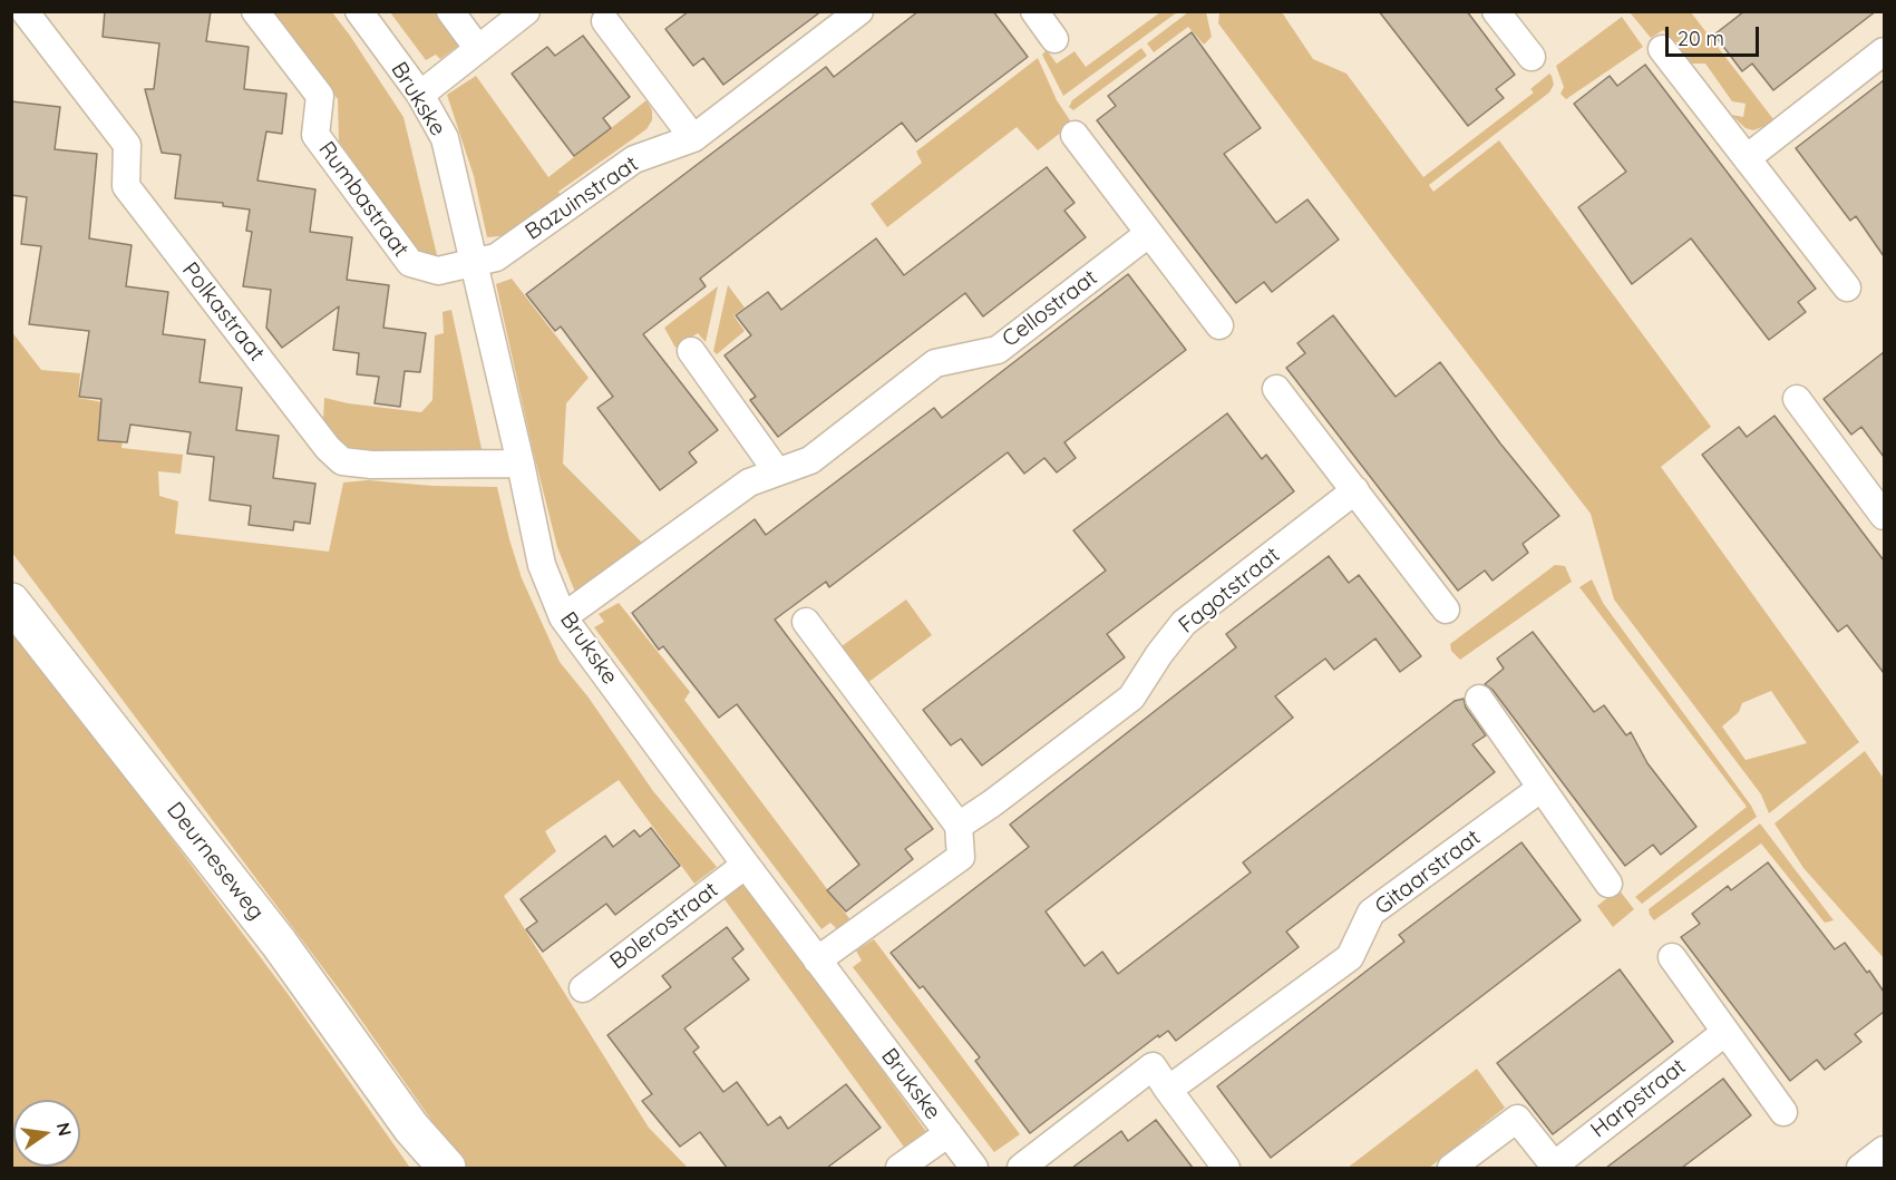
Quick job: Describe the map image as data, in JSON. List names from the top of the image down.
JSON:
{
  "streets": {
    "main road": ["Deurneseweg"],
    "street": [
      "Brukske",
      "Bazuinstraat",
      "Rumbastraat",
      "Cellostraat",
      "Polkastraat",
      "Fagotstraat",
      "Gitaarstraat",
      "Bolerostraat",
      "Harpstraat"
    ]
  },
  "crossings": [
    ["Brukske", "Bazuinstraat"],
    ["Brukske", "Rumbastraat"],
    ["Brukske", "Cellostraat"],
    ["Brukske", "Polkastraat"],
    ["Brukske", "Bolerostraat"],
    ["Bazuinstraat", "Rumbastraat"]
  ],
  "scale_bar": "20 m",
  "north": "right"
}
